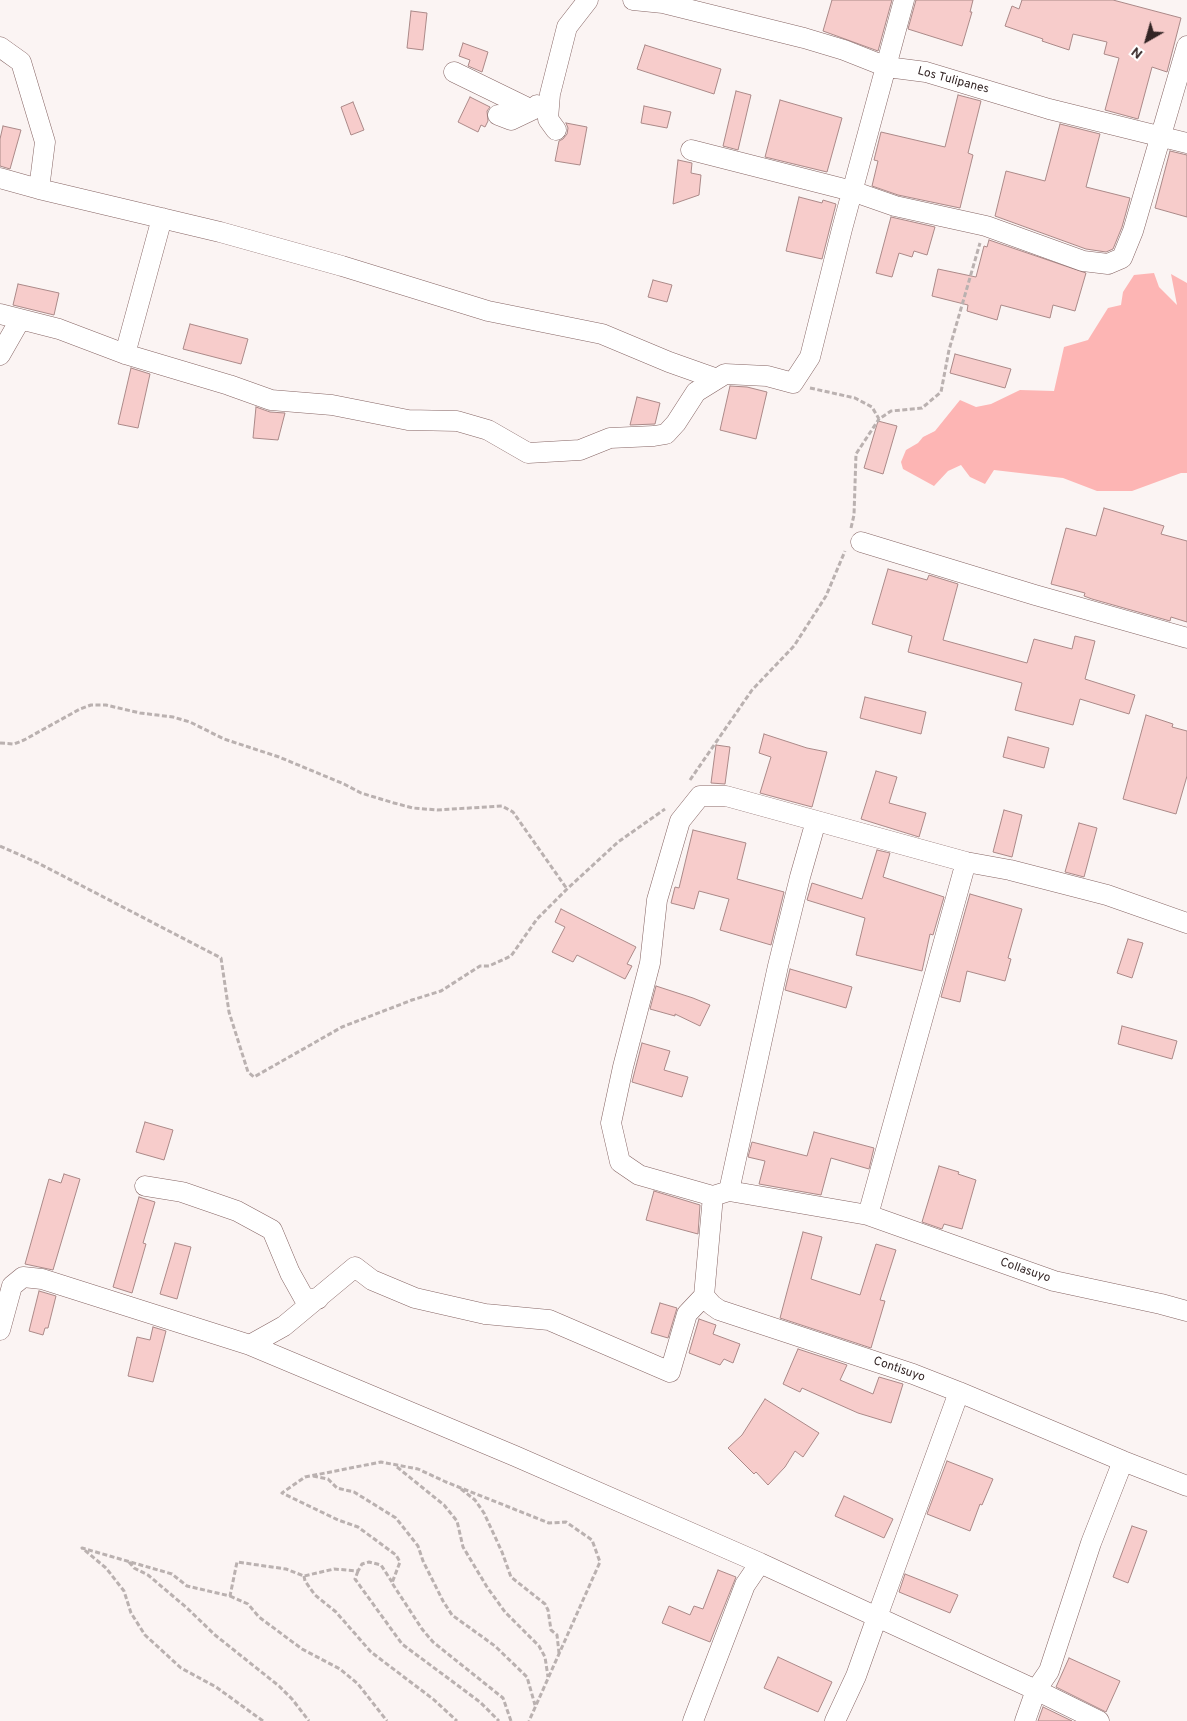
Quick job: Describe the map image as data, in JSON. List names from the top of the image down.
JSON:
{
  "streets": {
    "street": ["Los Tulipanes", "Collasuyo", "Contisuyo"]
  },
  "north": "bottom left"
}
